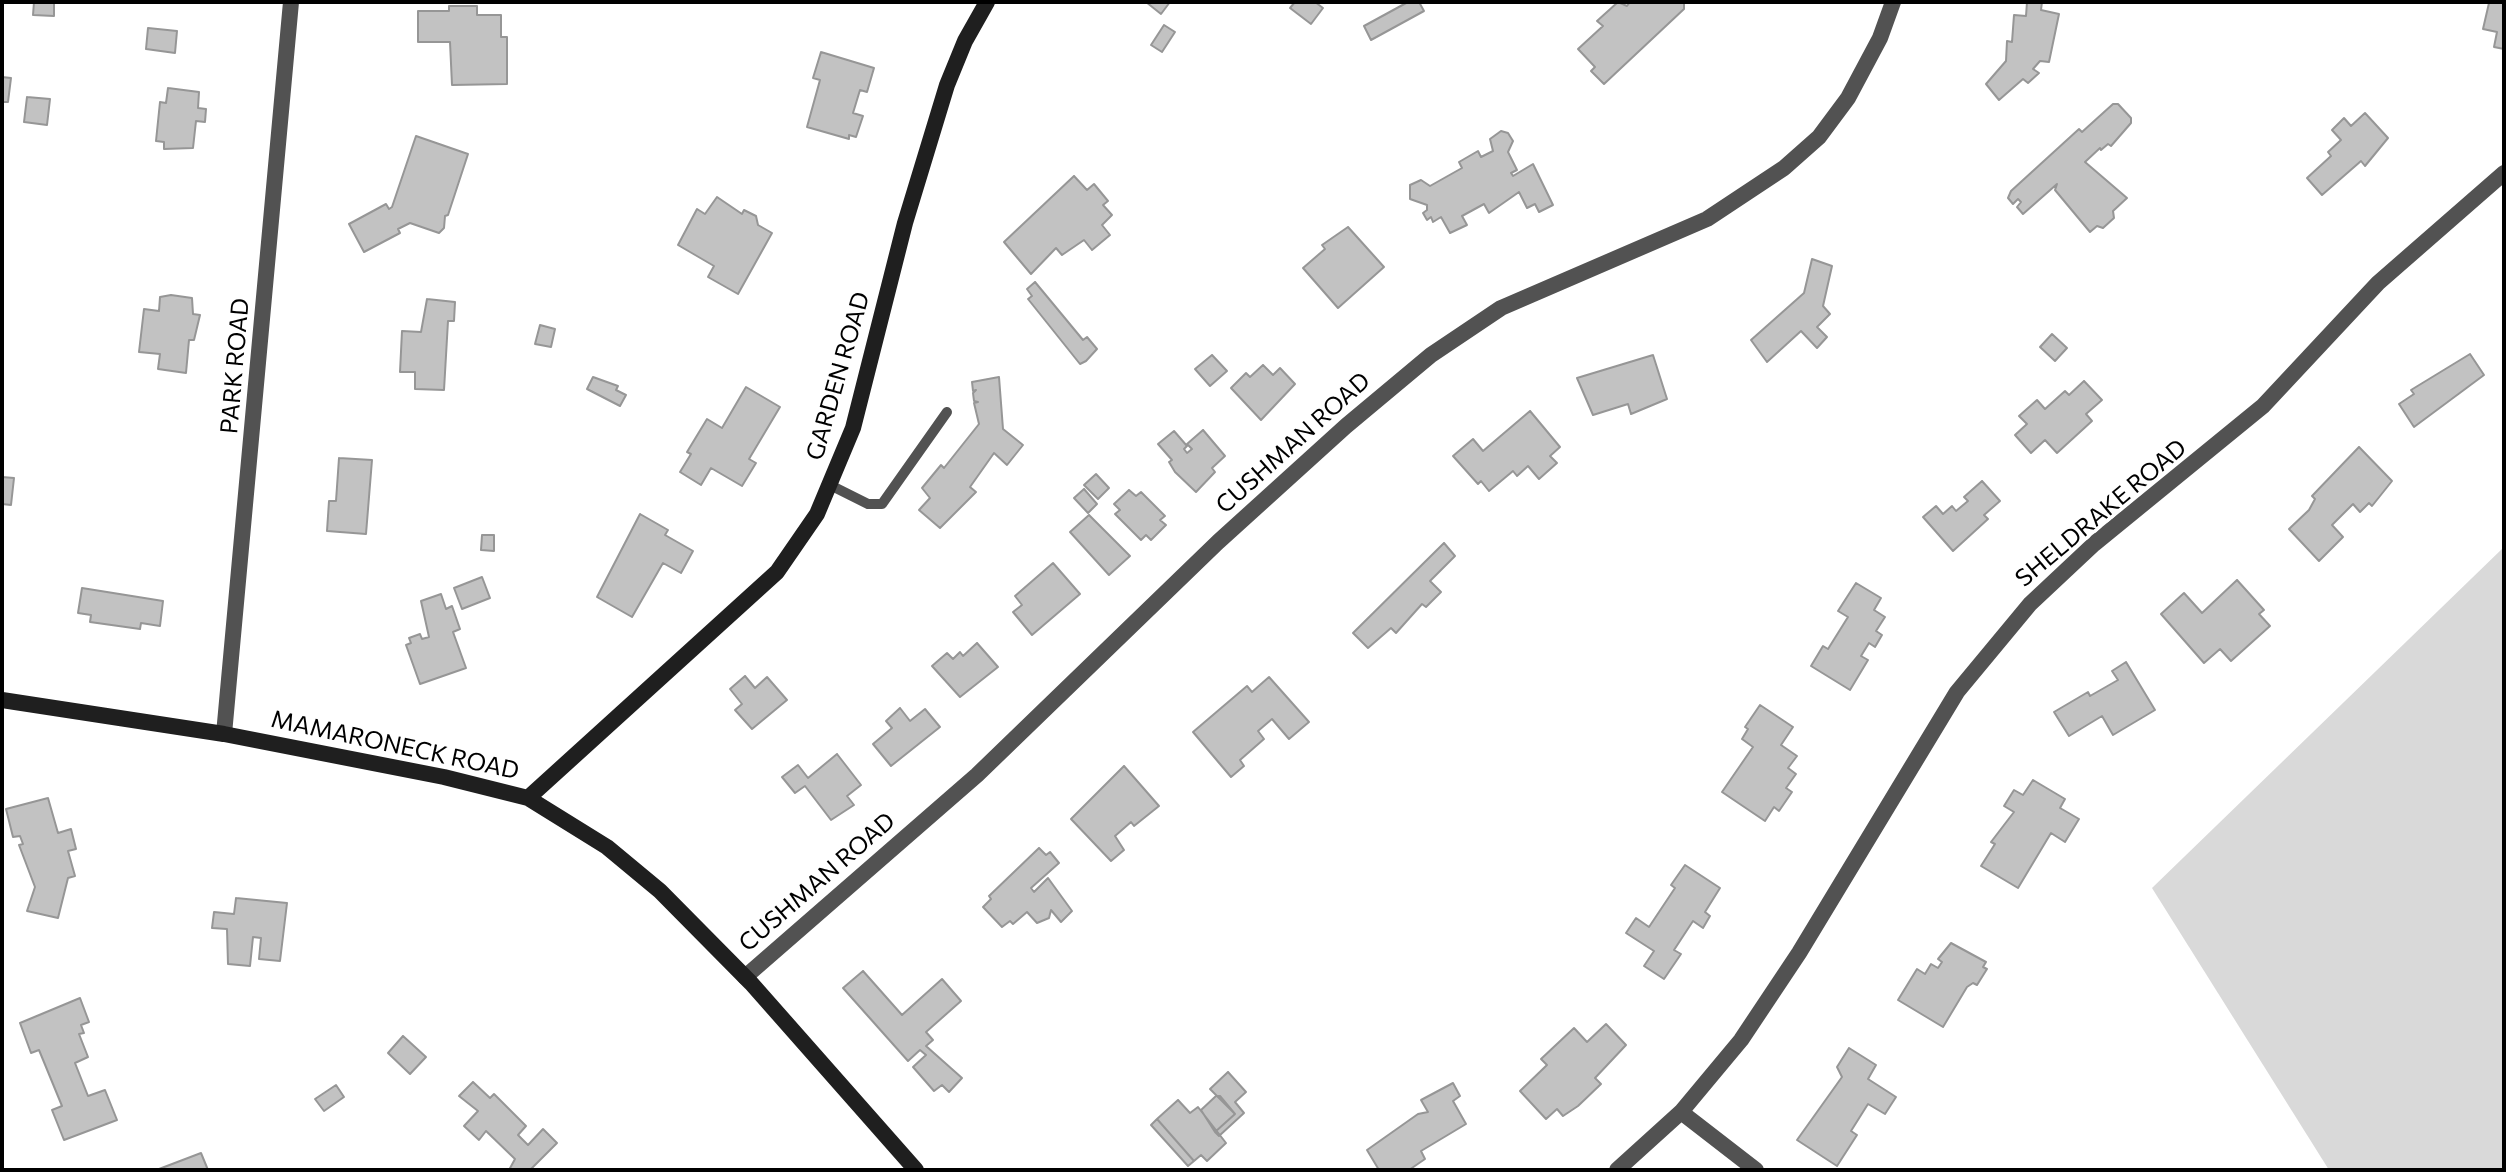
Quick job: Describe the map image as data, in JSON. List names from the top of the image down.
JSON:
{
  "streets": {
    "street": [
      "PARK ROAD",
      "GARDEN ROAD",
      "CUSHMAN ROAD",
      "SHELDRAKE ROAD",
      "MAMARONECK ROAD"
    ]
  },
  "crossings": [
    ["PARK ROAD", "MAMARONECK ROAD"],
    ["GARDEN ROAD", "MAMARONECK ROAD"],
    ["CUSHMAN ROAD", "MAMARONECK ROAD"]
  ]
}
